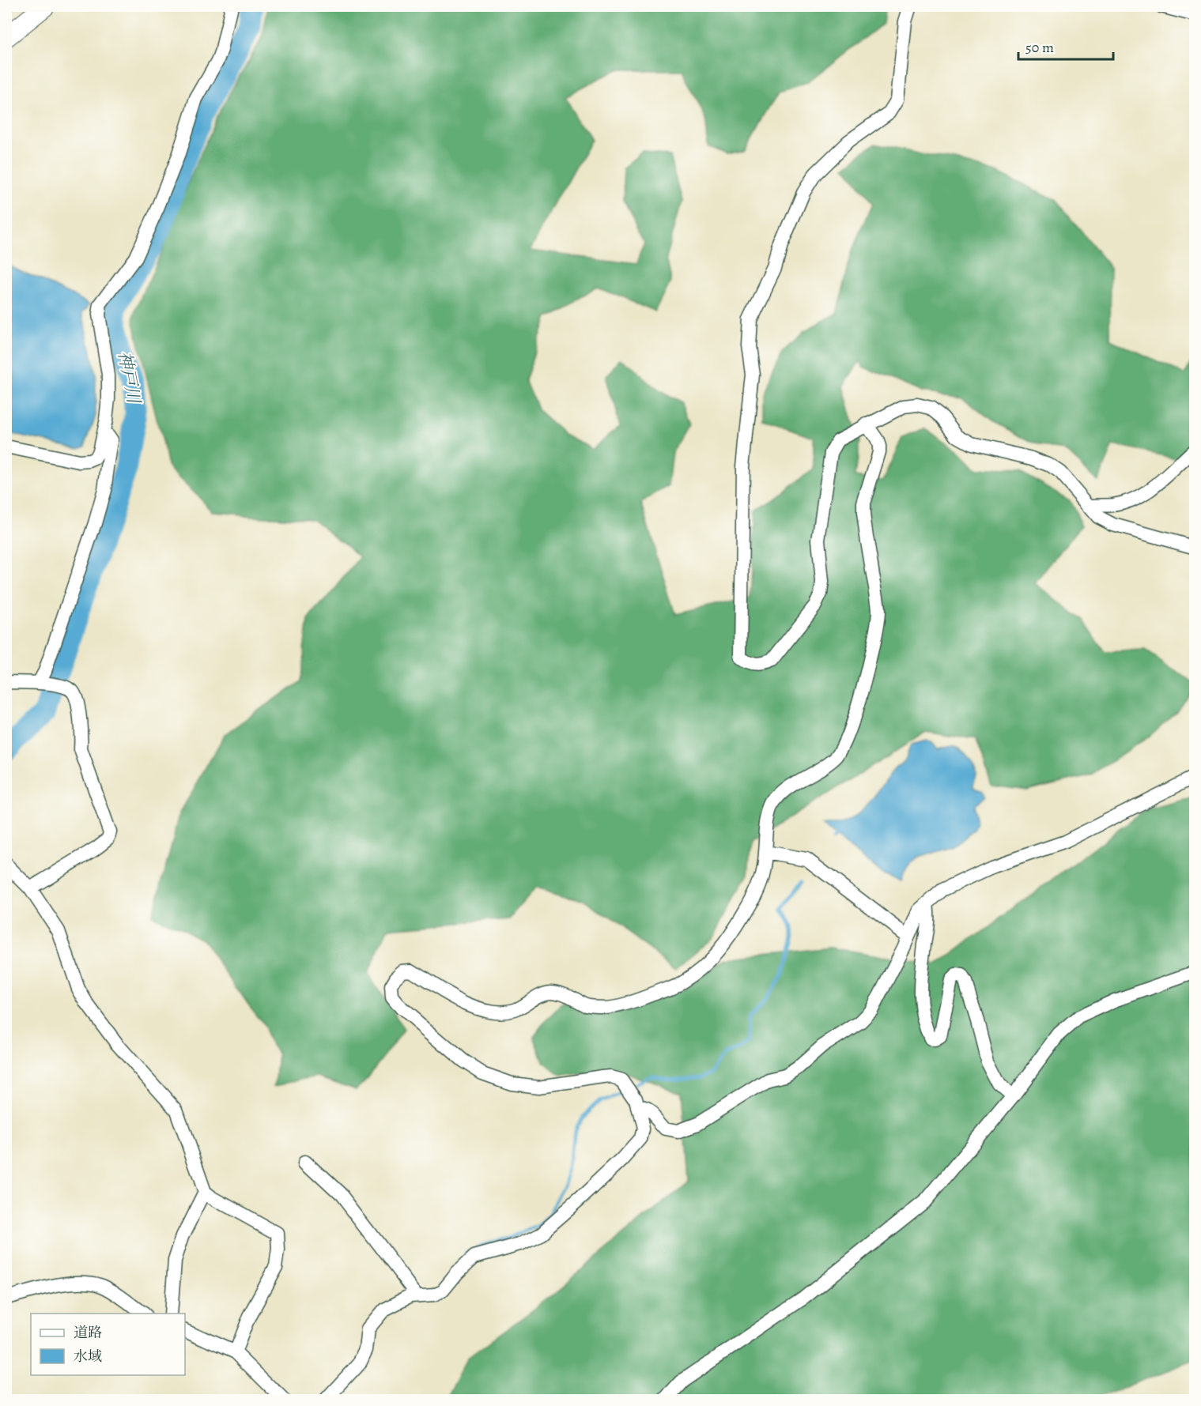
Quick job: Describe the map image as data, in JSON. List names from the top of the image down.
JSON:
{
  "water": ["神戸川"],
  "legend": ["道路", "水域"],
  "scale_bar": "50 m"
}
